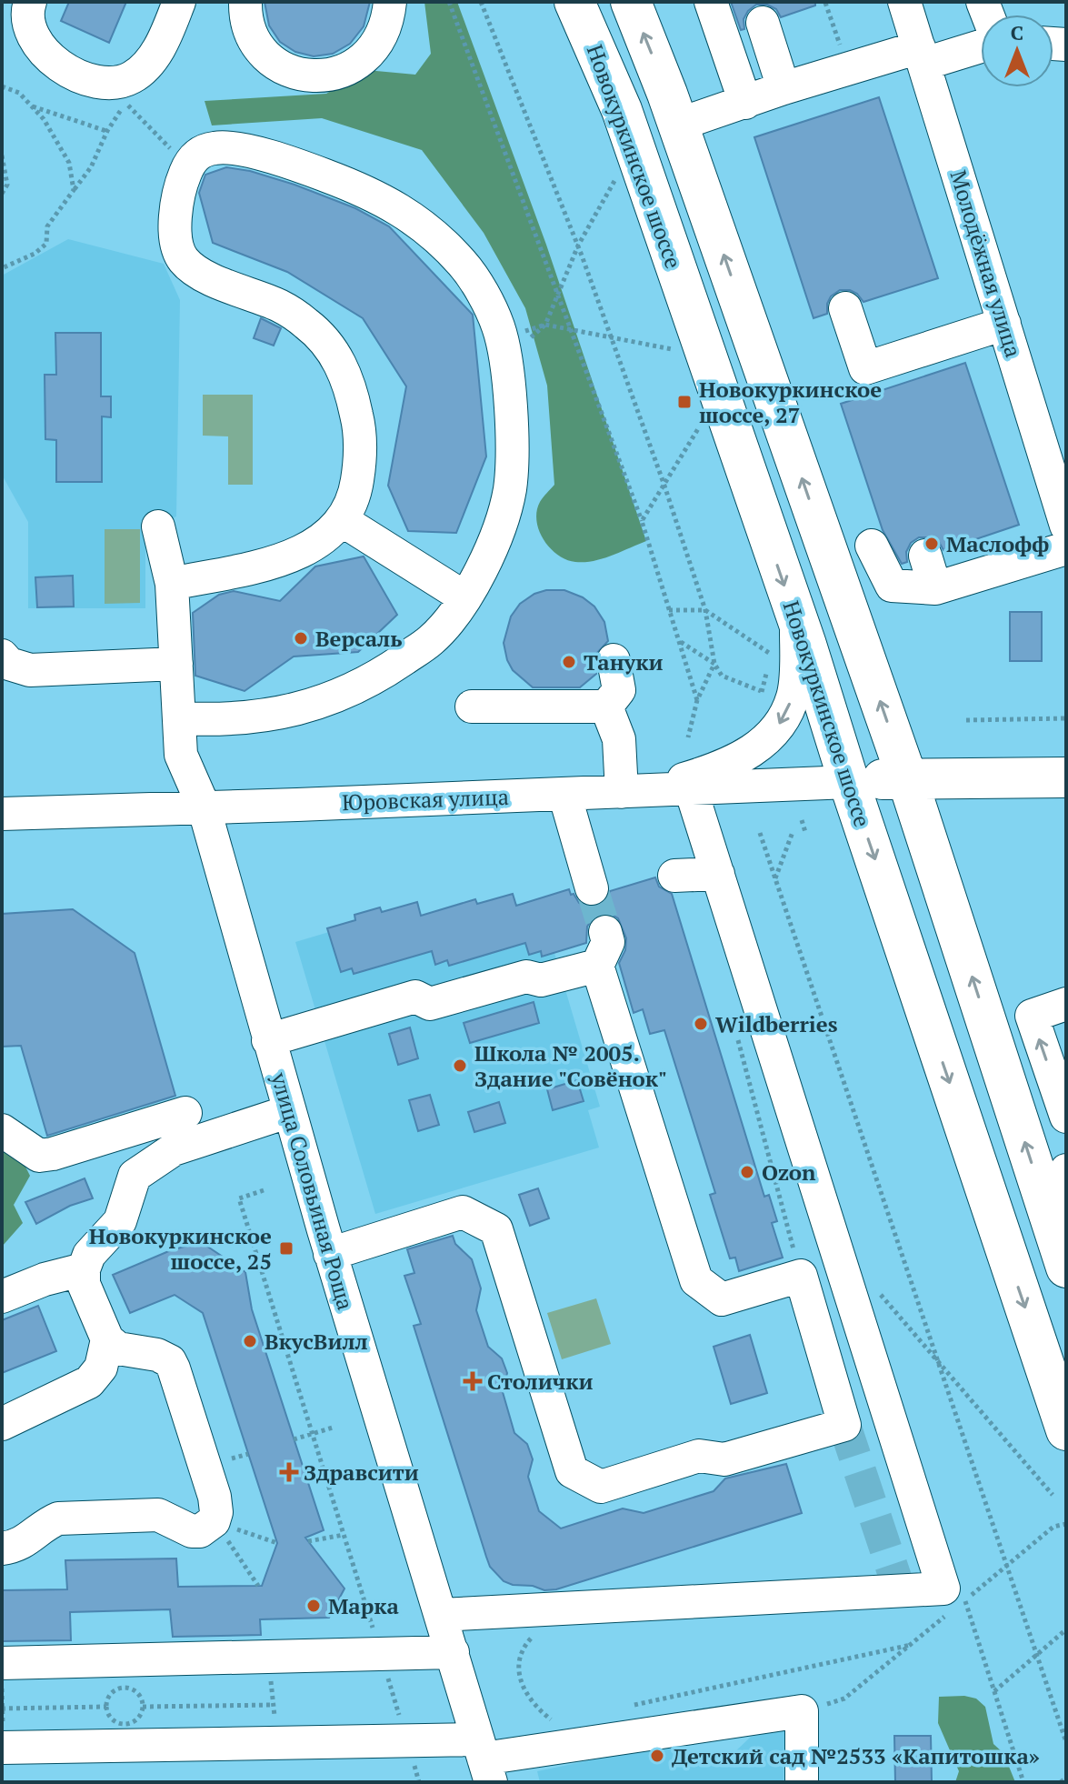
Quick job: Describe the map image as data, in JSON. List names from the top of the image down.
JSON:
{
  "streets": {
    "main road": ["Новокуркинское шоссе"],
    "street": ["Молодёжная улица", "Юровская улица", "улица Соловьиная Роща"]
  },
  "crossings": [
    ["Новокуркинское шоссе", "Юровская улица"],
    ["Юровская улица", "улица Соловьиная Роща"]
  ],
  "places": {
    "transit": ["Новокуркинское шоссе, 27", "Новокуркинское шоссе, 25"],
    "other": [
      "Маслофф",
      "Версаль",
      "Тануки",
      "Wildberries",
      "Школа № 2005. Здание \"Совёнок\"",
      "Ozon",
      "ВкусВилл",
      "Марка",
      "Детский сад №2533 «Капитошка»"
    ],
    "health": ["Столички", "Здравсити"]
  },
  "north": "top"
}
